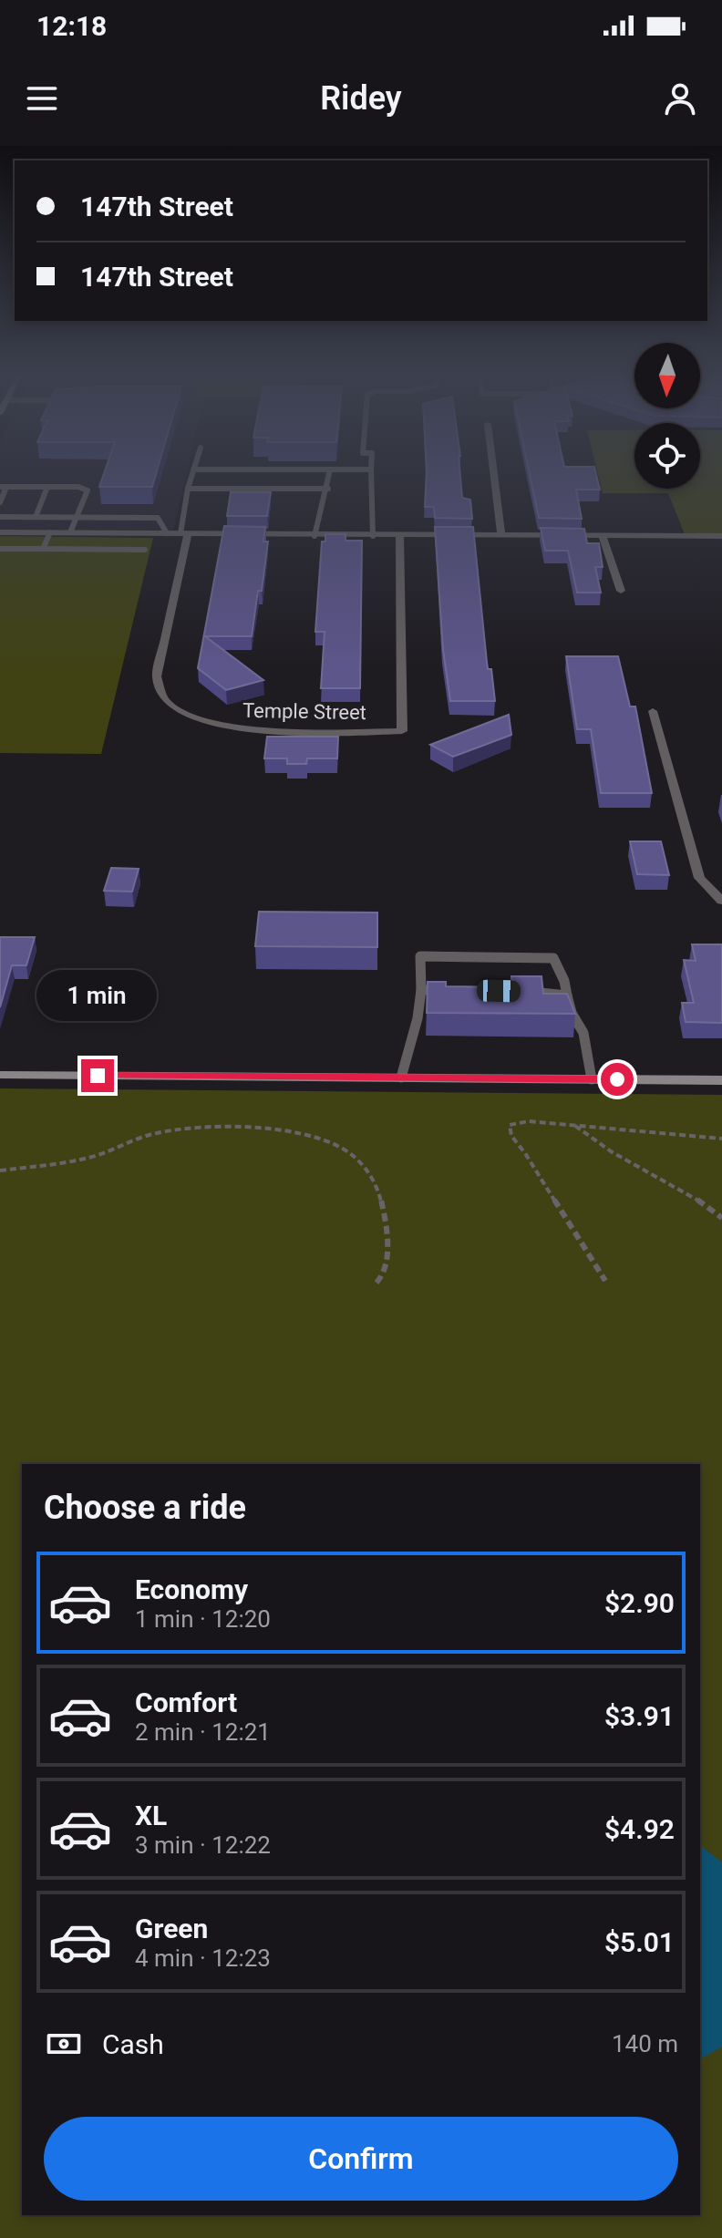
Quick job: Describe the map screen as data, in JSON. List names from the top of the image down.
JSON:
{
  "streets": {
    "street": ["Temple Street"]
  },
  "north": "bottom",
  "page": {
    "status": "12:18",
    "header": "Ridey",
    "banner": ["147th Street", "147th Street"],
    "bubble": "1 min",
    "heading": "Choose a ride",
    "list": [
      {
        "name": "Economy",
        "note": "1 min · 12:20",
        "value": "$2.90"
      },
      {
        "name": "Comfort",
        "note": "2 min · 12:21",
        "value": "$3.91"
      },
      {
        "name": "XL",
        "note": "3 min · 12:22",
        "value": "$4.92"
      },
      {
        "name": "Green",
        "note": "4 min · 12:23",
        "value": "$5.01"
      }
    ],
    "pay": ["Cash", "140 m"],
    "buttons": "Confirm"
  }
}
